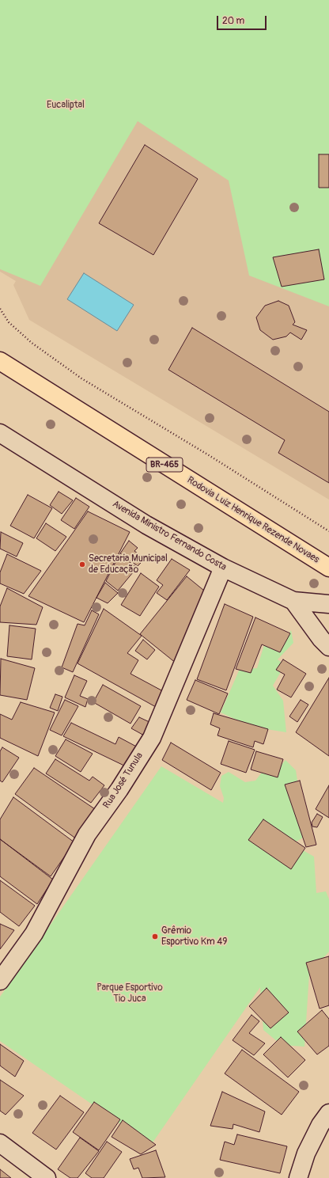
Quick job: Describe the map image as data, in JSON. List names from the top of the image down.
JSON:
{
  "streets": {
    "highway": ["BR-465", "Rodovia Luiz Henrique Rezende Novaes"],
    "street": ["Avenida Ministro Fernando Costa", "Rua José Tunula"]
  },
  "crossings": [
    ["Avenida Ministro Fernando Costa", "Rua José Tunula"]
  ],
  "parks": ["Eucaliptal", "Parque Esportivo Tio Juca"],
  "places": ["Secretaria Municipal de Educação", "Grêmio Esportivo Km 49"],
  "scale_bar": "20 m"
}
